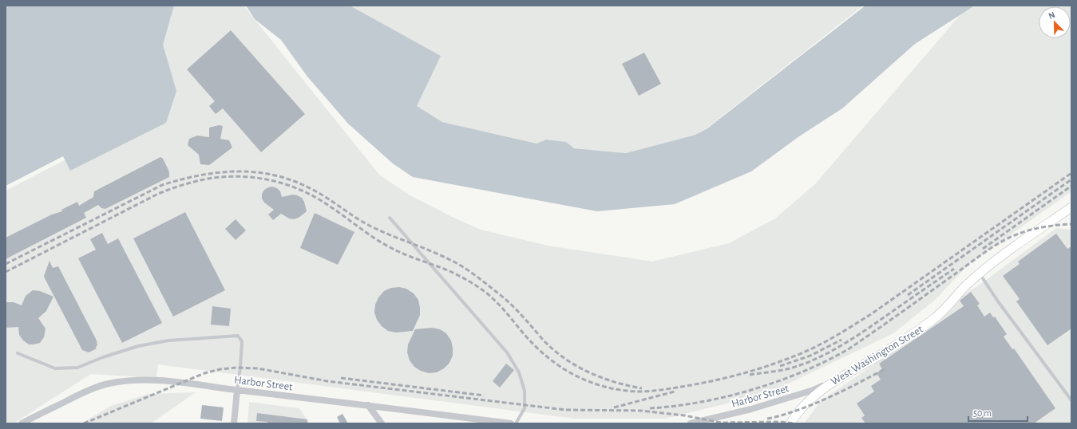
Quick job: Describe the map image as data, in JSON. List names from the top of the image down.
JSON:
{
  "streets": {
    "street": ["West Washington Street", "Harbor Street"]
  },
  "crossings": [
    ["West Washington Street", "Harbor Street"]
  ],
  "scale_bar": "50 m",
  "north": "top left"
}
